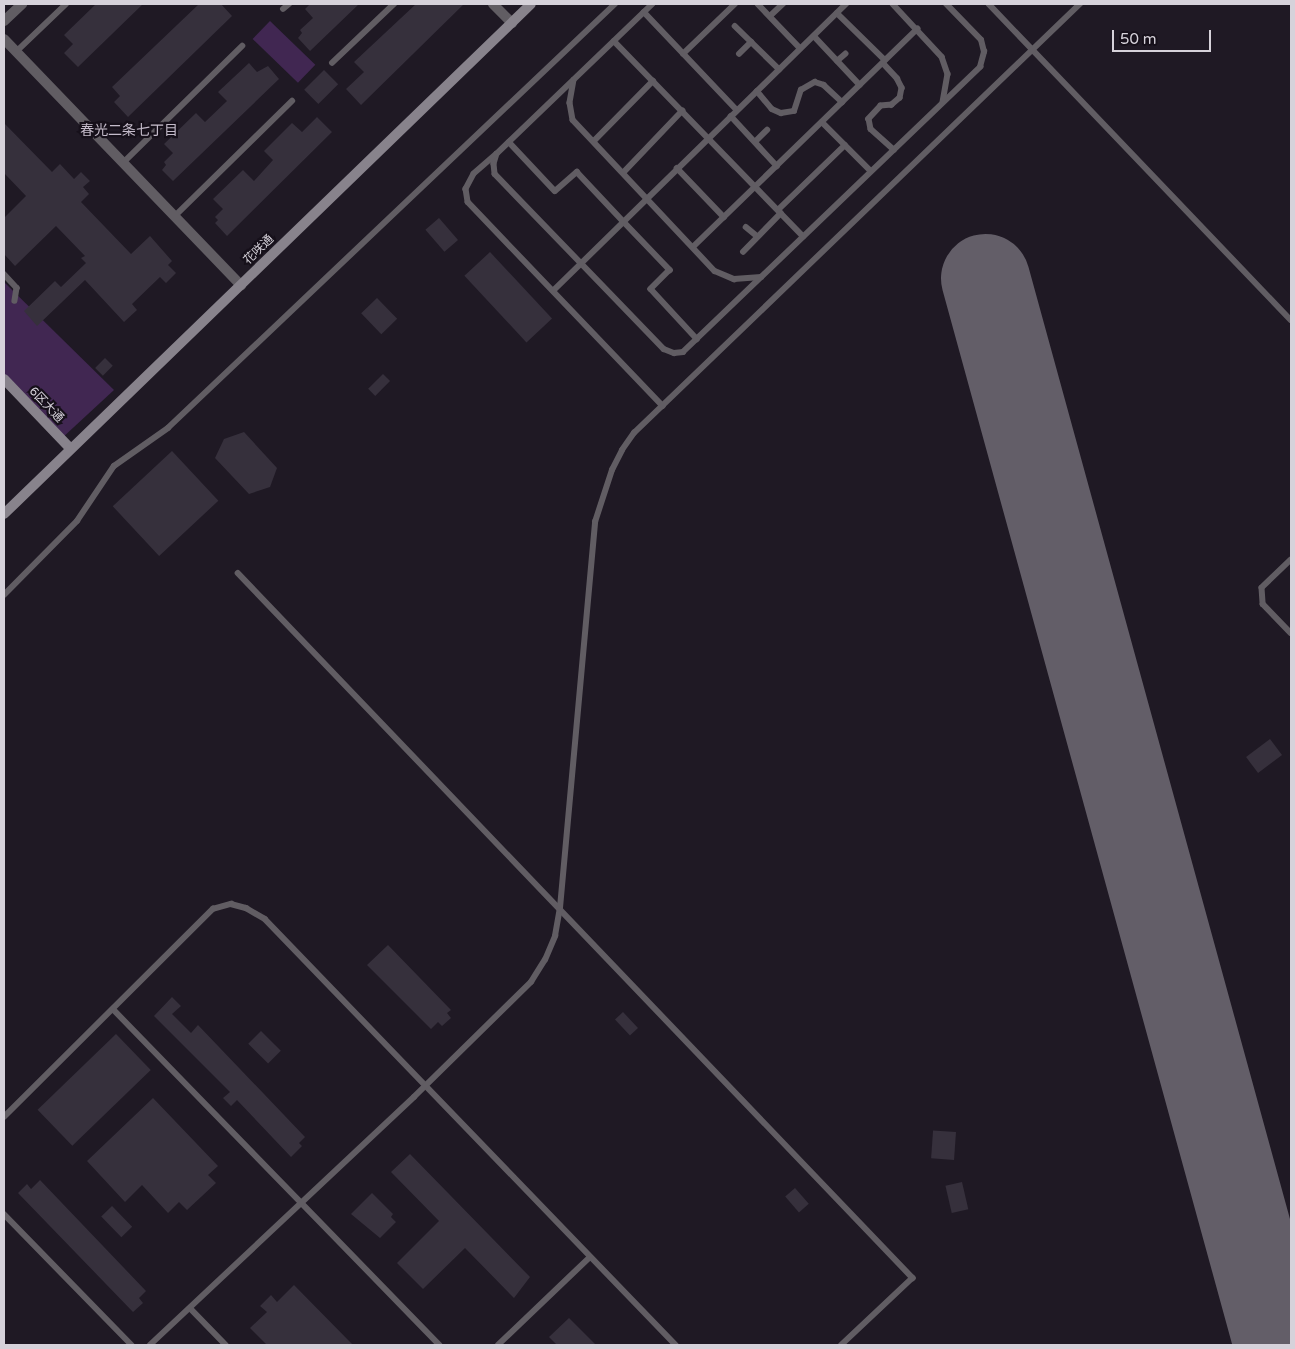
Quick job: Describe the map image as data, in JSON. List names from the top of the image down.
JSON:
{
  "streets": {
    "street": ["花咲通", "6区大通"]
  },
  "crossings": [
    ["花咲通", "6区大通"]
  ],
  "districts": ["春光二条七丁目"],
  "scale_bar": "50 m"
}
